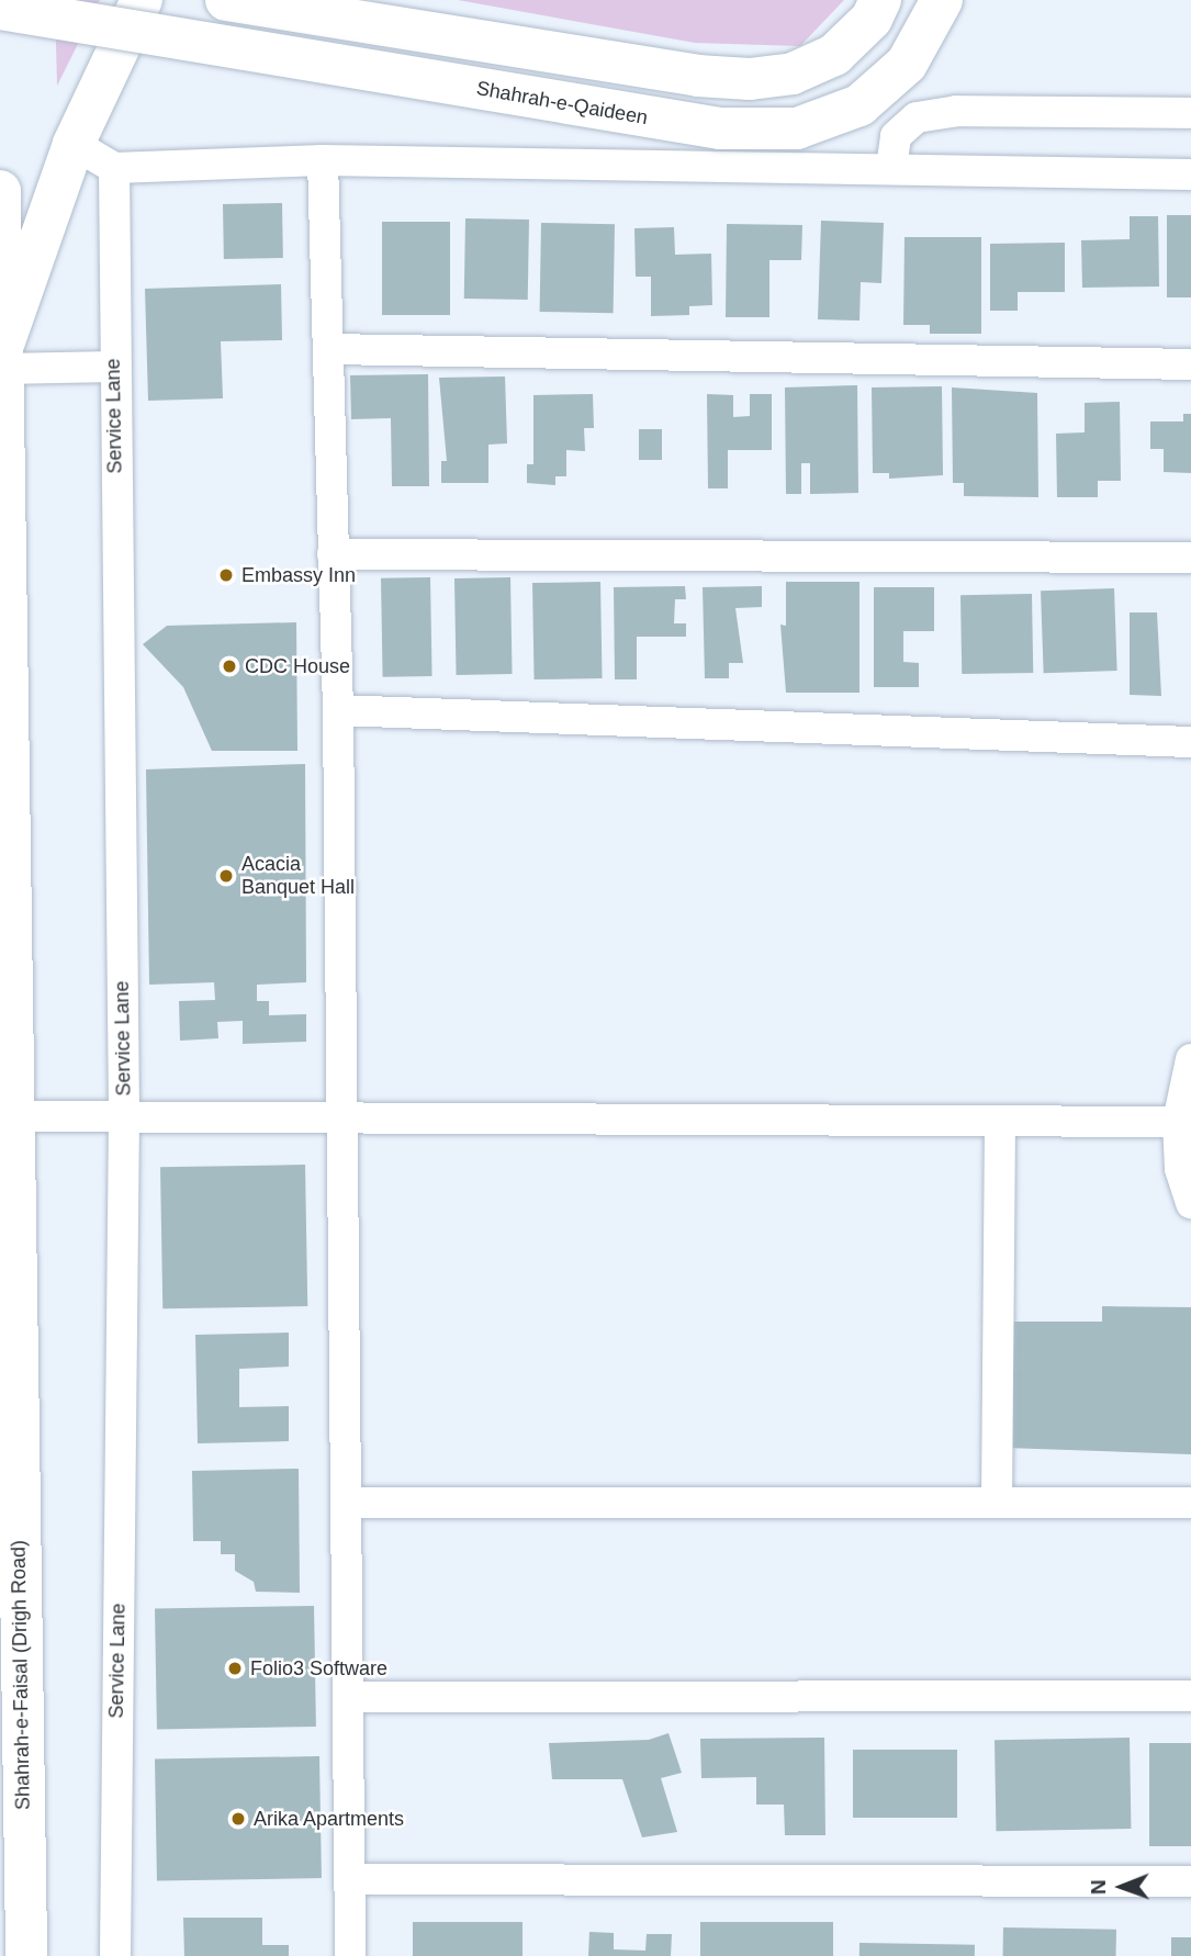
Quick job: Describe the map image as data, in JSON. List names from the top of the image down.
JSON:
{
  "streets": {
    "main road": ["Shahrah-e-Qaideen", "Shahrah-e-Faisal (Drigh Road)"],
    "street": ["Service Lane"]
  },
  "places": [
    "Embassy Inn",
    "CDC House",
    "Acacia Banquet Hall",
    "Folio3 Software",
    "Arika Apartments"
  ],
  "north": "left"
}
